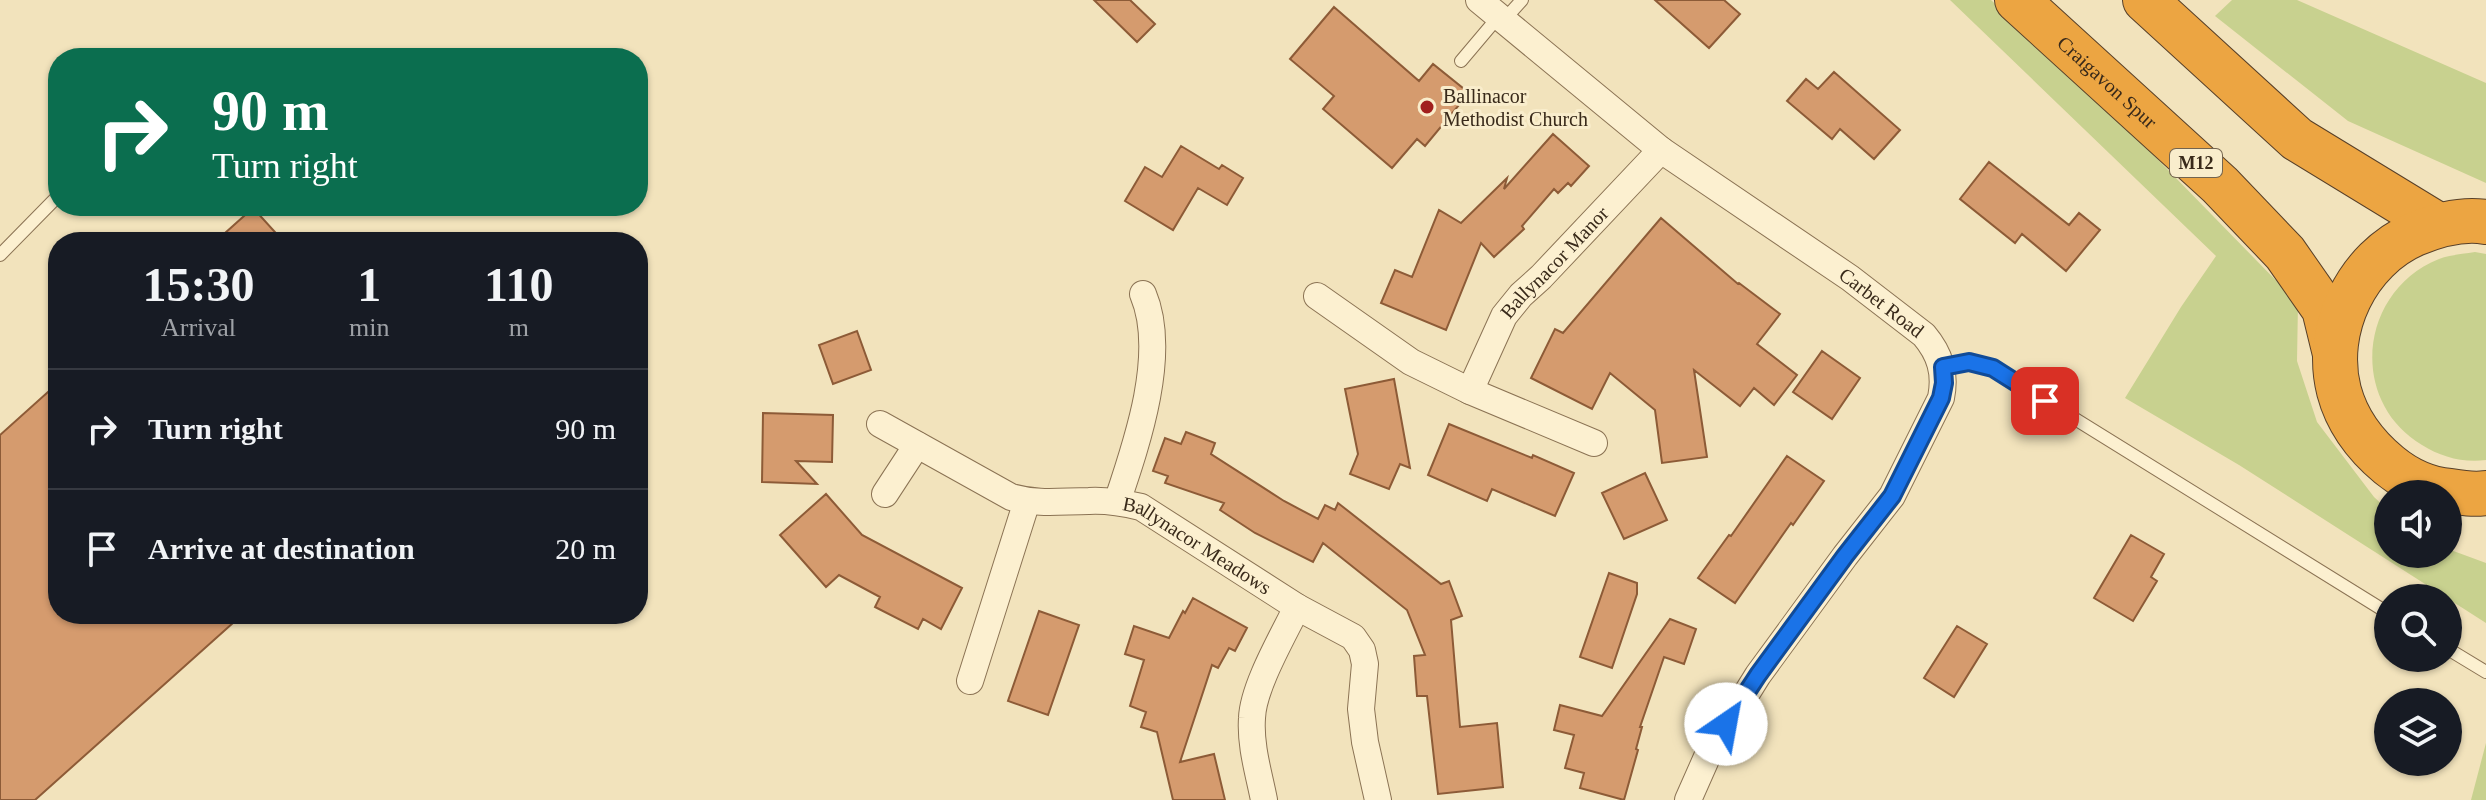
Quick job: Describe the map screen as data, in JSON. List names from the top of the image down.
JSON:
{
  "streets": {
    "highway": ["Craigavon Spur", "M12"],
    "street": ["Ballynacor Manor", "Carbet Road", "Ballynacor Meadows"]
  },
  "crossings": [
    ["Craigavon Spur", "M12"],
    ["Ballynacor Manor", "Carbet Road"]
  ],
  "places": ["Ballinacor Methodist Church"],
  "page": {
    "turn": ["90 m", "Turn right"],
    "eta": [
      "15:30",
      "Arrival",
      "1",
      "min",
      "110",
      "m"
    ],
    "list": [
      {
        "name": "Turn right",
        "value": "90 m"
      },
      {
        "name": "Arrive at destination",
        "value": "20 m"
      }
    ]
  }
}
